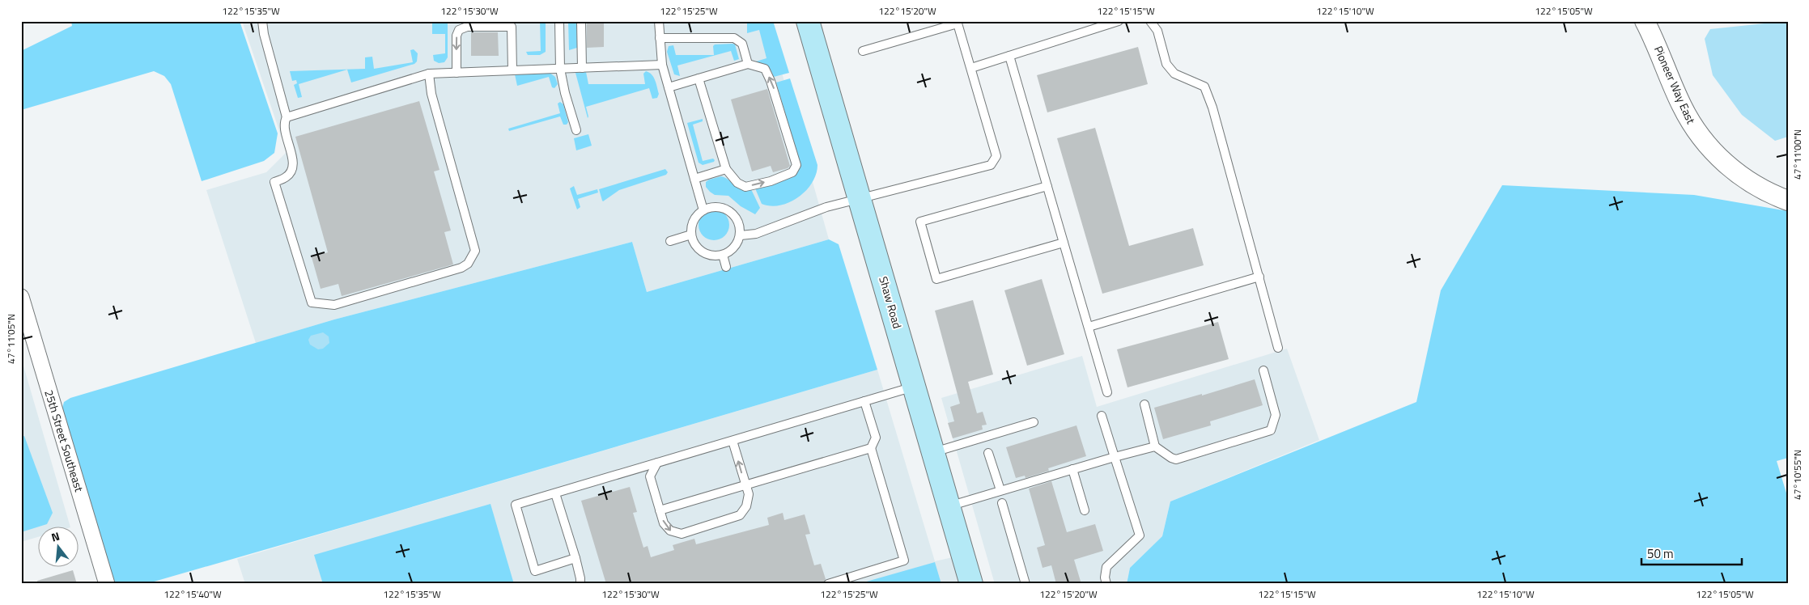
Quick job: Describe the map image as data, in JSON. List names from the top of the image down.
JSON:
{
  "streets": {
    "main road": ["Shaw Road"],
    "street": ["Pioneer Way East", "25th Street Southeast"]
  },
  "scale_bar": "50 m",
  "north": "top",
  "coordinates": [
    "122°15'35\"W",
    "122°15'30\"W",
    "122°15'25\"W",
    "122°15'20\"W",
    "122°15'15\"W",
    "122°15'10\"W",
    "122°15'05\"W",
    "47°11'00\"N",
    "47°11'05\"N",
    "47°10'55\"N",
    "122°15'40\"W"
  ]
}
